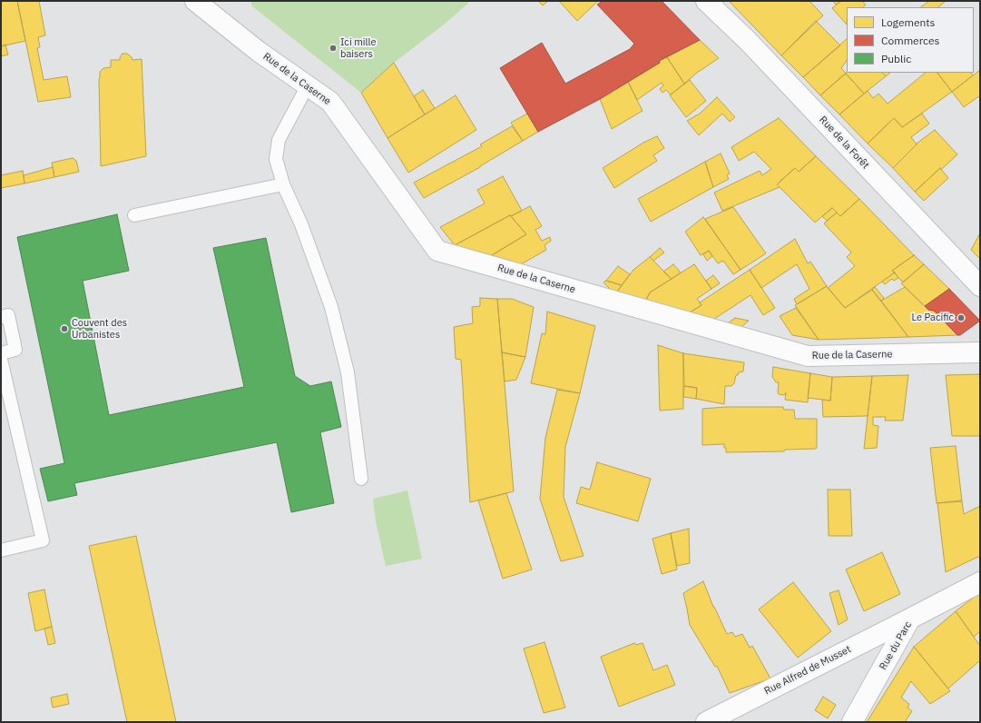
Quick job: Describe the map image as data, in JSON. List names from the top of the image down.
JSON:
{
  "streets": {
    "street": [
      "Rue de la Caserne",
      "Rue de la Forêt",
      "Rue du Parc",
      "Rue Alfred de Musset"
    ]
  },
  "crossings": [
    ["Rue du Parc", "Rue Alfred de Musset"]
  ],
  "places": ["Ici mille baisers", "Le Pacific", "Couvent des Urbanistes"],
  "legend": ["Logements", "Commerces", "Public"]
}
